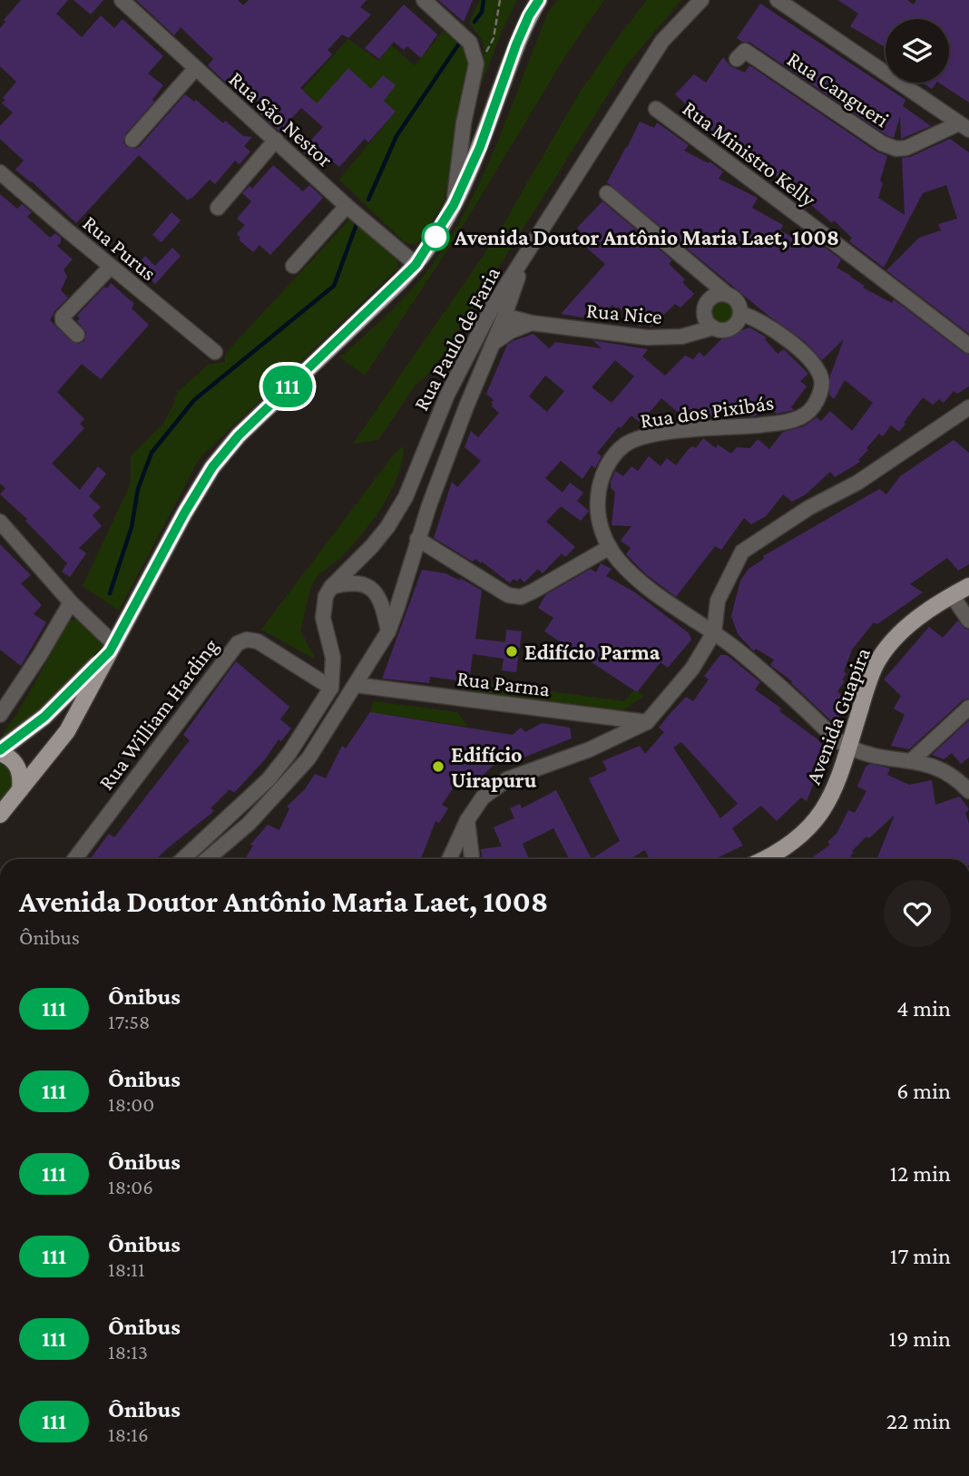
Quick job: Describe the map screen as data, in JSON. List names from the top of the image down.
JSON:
{
  "streets": {
    "main road": ["Avenida Guapira"],
    "street": [
      "Rua Cangueri",
      "Rua São Nestor",
      "Rua Ministro Kelly",
      "Rua Purus",
      "Rua Nice",
      "Rua Paulo de Faria",
      "Rua dos Pixibás",
      "Rua Parma",
      "Rua William Harding"
    ]
  },
  "crossings": [
    ["Rua Nice", "Rua Paulo de Faria"],
    ["Rua Nice", "Rua dos Pixibás"],
    ["Rua Paulo de Faria", "Rua Parma"],
    ["Rua Paulo de Faria", "Rua William Harding"],
    ["Rua dos Pixibás", "Avenida Guapira"]
  ],
  "places": ["Avenida Doutor Antônio Maria Laet, 1008", "Edifício Parma", "Edifício Uirapuru"],
  "lines": ["bus line 111"],
  "page": {
    "on_map": "111",
    "heading": ["Avenida Doutor Antônio Maria Laet, 1008", "Ônibus"],
    "list": [
      {
        "mark": "111",
        "name": "Ônibus",
        "note": "17:58",
        "value": "4 min"
      },
      {
        "mark": "111",
        "name": "Ônibus",
        "note": "18:00",
        "value": "6 min"
      },
      {
        "mark": "111",
        "name": "Ônibus",
        "note": "18:06",
        "value": "12 min"
      },
      {
        "mark": "111",
        "name": "Ônibus",
        "note": "18:11",
        "value": "17 min"
      },
      {
        "mark": "111",
        "name": "Ônibus",
        "note": "18:13",
        "value": "19 min"
      },
      {
        "mark": "111",
        "name": "Ônibus",
        "note": "18:16",
        "value": "22 min"
      }
    ]
  }
}
